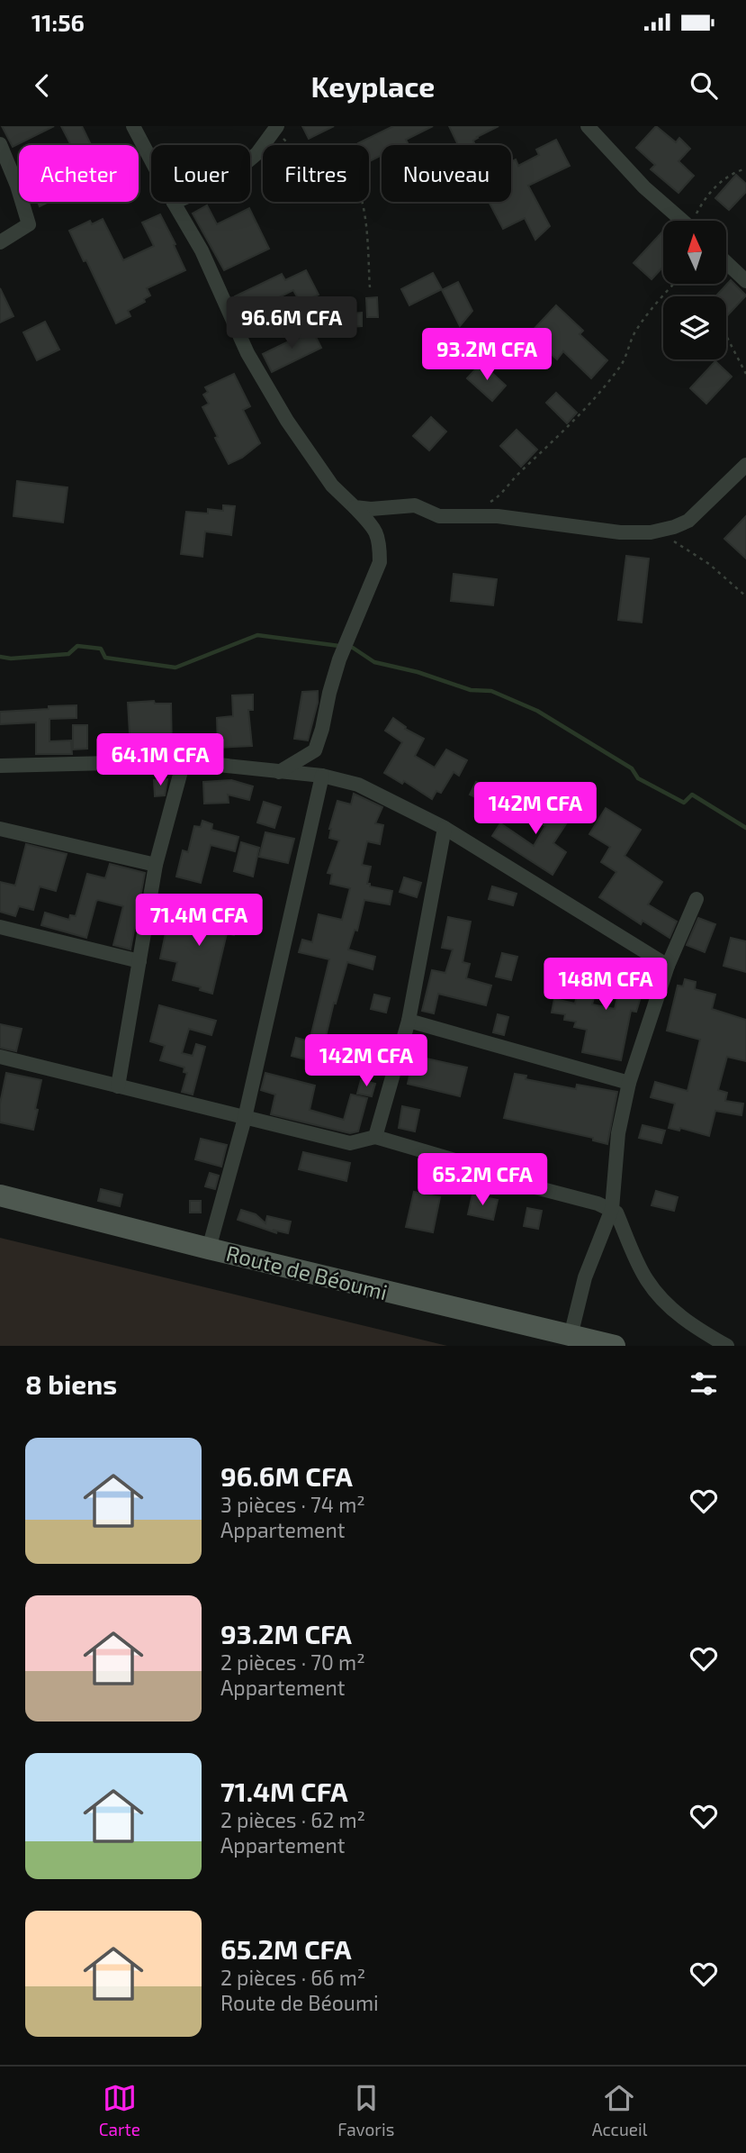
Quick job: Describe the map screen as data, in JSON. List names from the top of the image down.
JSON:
{
  "streets": {
    "main road": ["Route de Béoumi"]
  },
  "north": "top",
  "page": {
    "status": "11:56",
    "header": "Keyplace",
    "chip": [
      "Acheter",
      "Louer",
      "Filtres",
      "Nouveau"
    ],
    "price": [
      "96.6M CFA",
      "93.2M CFA",
      "64.1M CFA",
      "142M CFA",
      "71.4M CFA",
      "148M CFA",
      "142M CFA",
      "65.2M CFA"
    ],
    "heading": "8 biens",
    "list": [
      {
        "name": "96.6M CFA",
        "note": "3 pièces · 74 m² · Appartement"
      },
      {
        "name": "93.2M CFA",
        "note": "2 pièces · 70 m² · Appartement"
      },
      {
        "name": "71.4M CFA",
        "note": "2 pièces · 62 m² · Appartement"
      },
      {
        "name": "65.2M CFA",
        "note": "2 pièces · 66 m² · Route de Béoumi"
      }
    ],
    "tabs": ["Carte", "Favoris", "Accueil"]
  }
}
